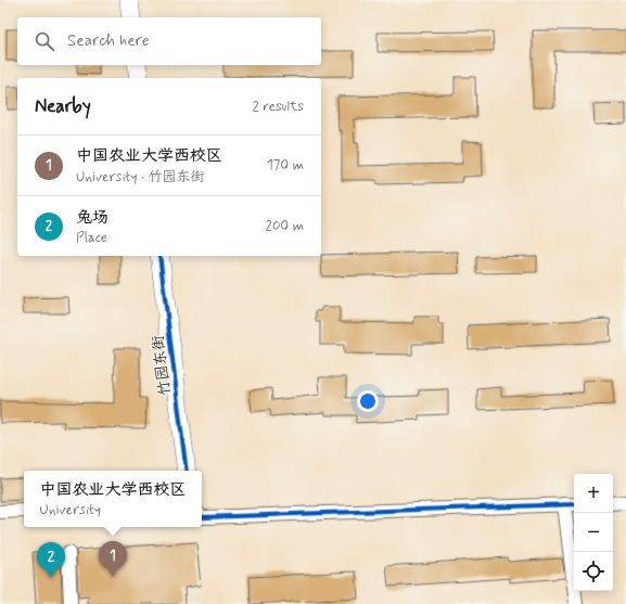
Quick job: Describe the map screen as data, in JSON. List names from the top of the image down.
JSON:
{
  "streets": {
    "street": ["竹园东街"]
  },
  "page": {
    "search": "Search here",
    "heading": ["Nearby", "2 results"],
    "list": [
      {
        "mark": "1",
        "name": "中国农业大学西校区",
        "note": "University · 竹园东街",
        "value": "170 m"
      },
      {
        "mark": "2",
        "name": "兔场",
        "note": "Place",
        "value": "200 m"
      }
    ],
    "popup": ["中国农业大学西校区", "University"],
    "map_buttons": ["+", "−"],
    "pins": ["1", "2"]
  }
}
